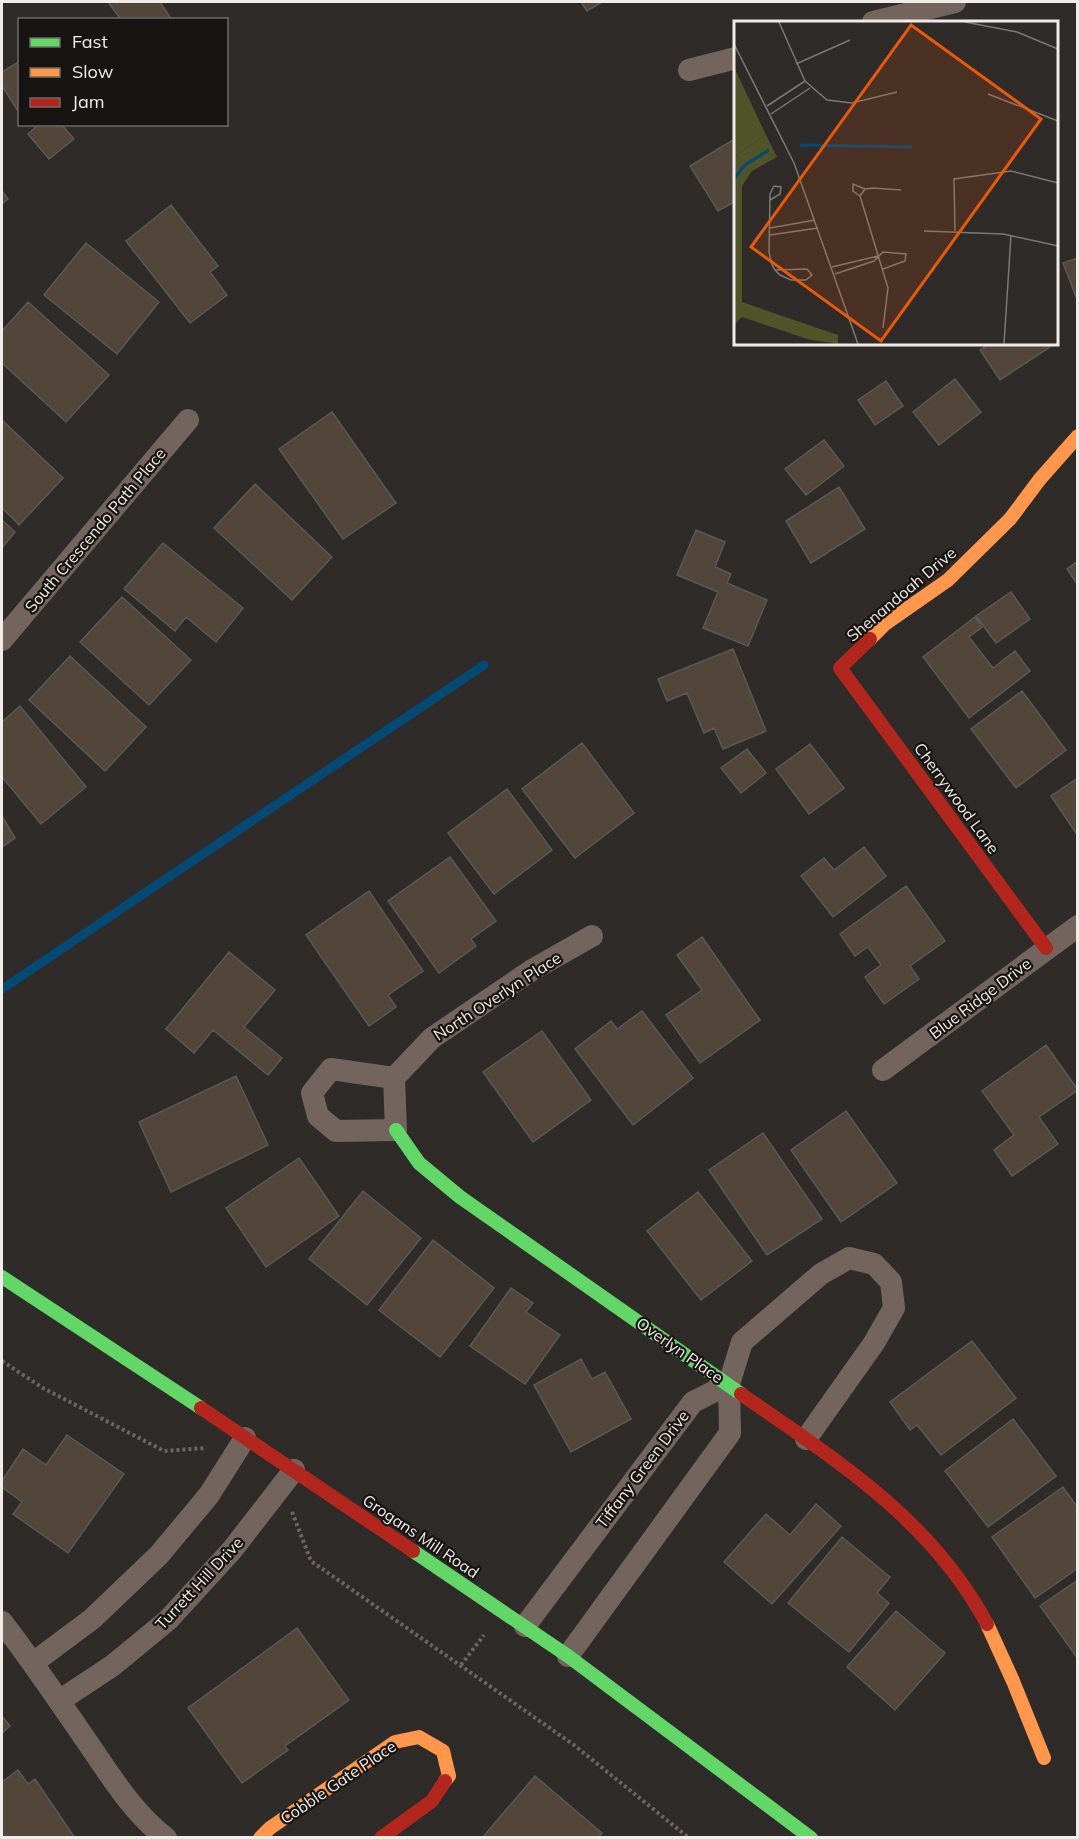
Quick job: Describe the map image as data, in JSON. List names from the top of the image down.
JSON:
{
  "streets": {
    "street": [
      "South Crescendo Path Place",
      "Shenandoah Drive",
      "Cherrywood Lane",
      "North Overlyn Place",
      "Blue Ridge Drive",
      "Overlyn Place",
      "Tiffany Green Drive",
      "Grogans Mill Road",
      "Turrett Hill Drive",
      "Cobble Gate Place"
    ]
  },
  "crossings": [
    ["Shenandoah Drive", "Cherrywood Lane"],
    ["Cherrywood Lane", "Blue Ridge Drive"],
    ["Overlyn Place", "Tiffany Green Drive"],
    ["Tiffany Green Drive", "Grogans Mill Road"],
    ["Grogans Mill Road", "Turrett Hill Drive"]
  ],
  "legend": ["Fast", "Slow", "Jam"]
}
